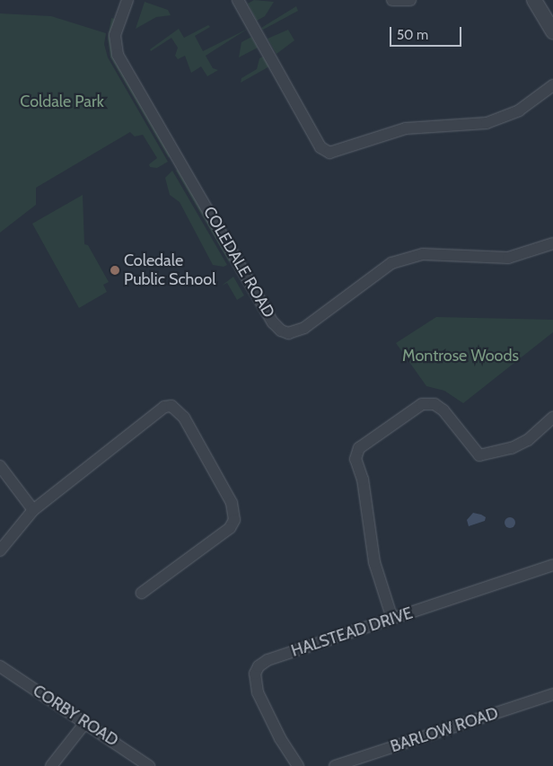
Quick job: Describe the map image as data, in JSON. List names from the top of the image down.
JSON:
{
  "streets": {
    "street": [
      "COLEDALE ROAD",
      "HALSTEAD DRIVE",
      "CORBY ROAD",
      "BARLOW ROAD"
    ]
  },
  "parks": ["Coldale Park", "Montrose Woods"],
  "places": ["Coledale Public School"],
  "scale_bar": "50 m"
}
